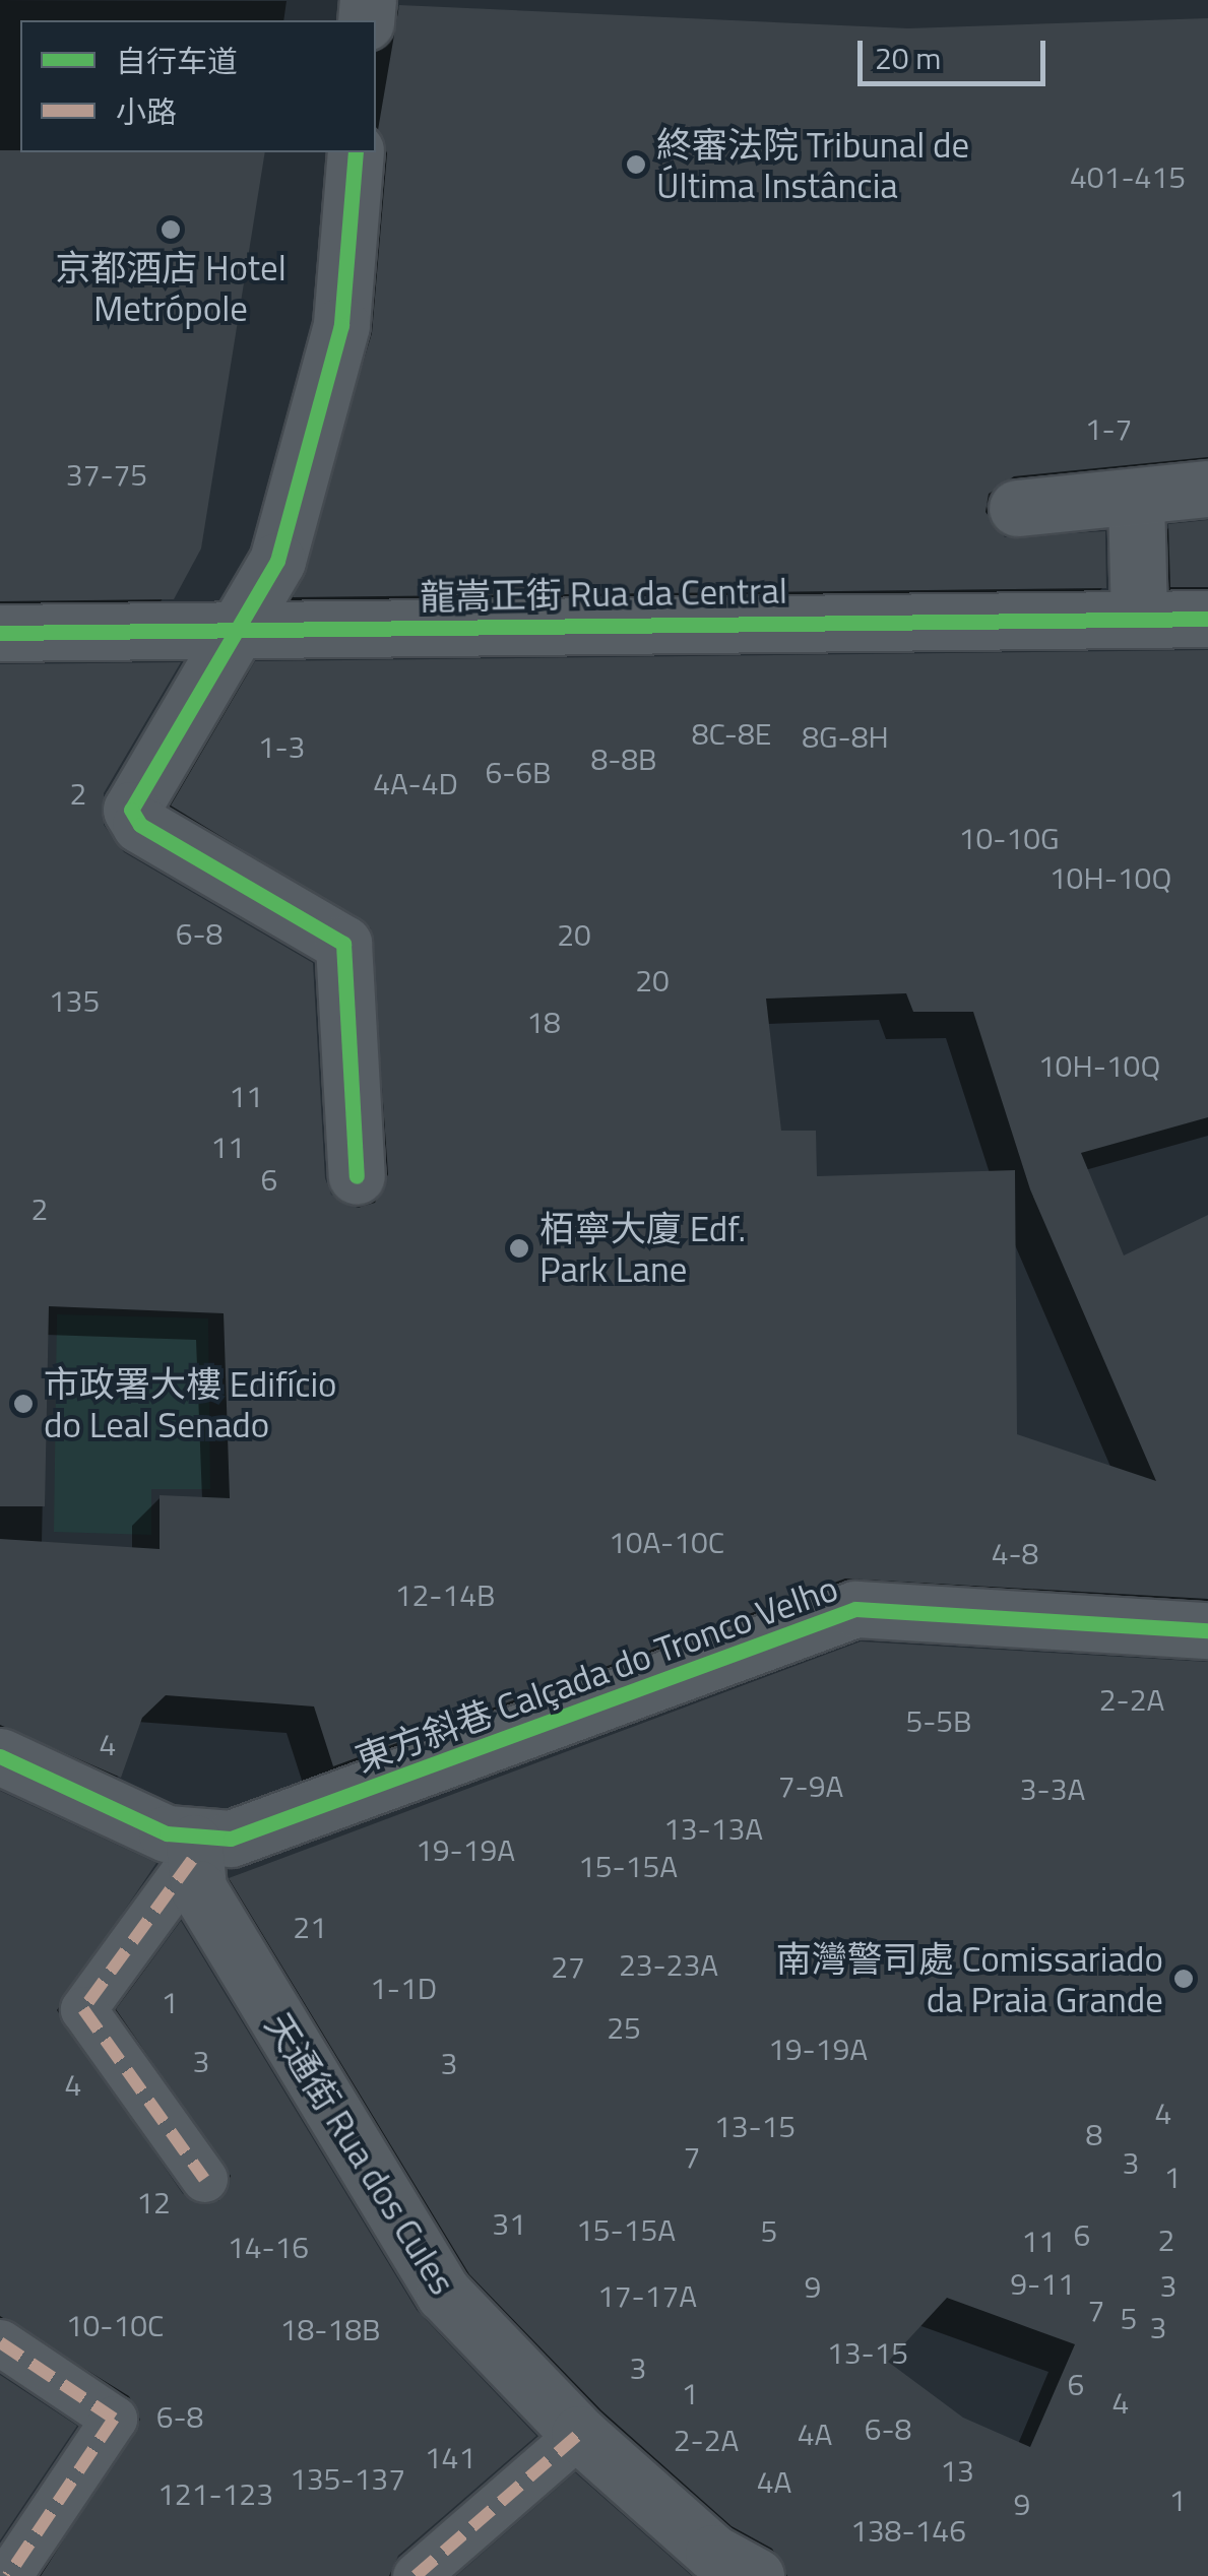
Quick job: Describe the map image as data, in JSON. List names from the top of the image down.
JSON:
{
  "streets": {
    "street": ["龍嵩正街 Rua da Central", "東方斜巷 Calçada do Tronco Velho", "天通街 Rua dos Cules"]
  },
  "crossings": [
    ["東方斜巷 Calçada do Tronco Velho", "天通街 Rua dos Cules"]
  ],
  "places": [
    "終審法院 Tribunal de Última Instância",
    "京都酒店 Hotel Metrópole",
    "栢寧大廈 Edf. Park Lane",
    "市政署大樓 Edifício do Leal Senado",
    "南灣警司處 Comissariado da Praia Grande"
  ],
  "house_numbers": [
    "401-415",
    "1-7",
    "37-75",
    "8C-8E",
    "8G-8H",
    "1-3",
    "8-8B",
    "6-6B",
    "4A-4D",
    "2",
    "10-10G",
    "10H-10Q",
    "6-8",
    "20",
    "20",
    "135",
    "18",
    "10H-10Q",
    "11",
    "11",
    "6",
    "2",
    "10A-10C",
    "4-8",
    "12-14B",
    "2-2A",
    "5-5B",
    "4",
    "7-9A",
    "3-3A",
    "13-13A",
    "19-19A",
    "15-15A",
    "21",
    "23-23A",
    "27",
    "1-1D",
    "1",
    "25",
    "19-19A",
    "3",
    "3",
    "4",
    "4",
    "13-15",
    "8",
    "7",
    "3",
    "1",
    "12",
    "31",
    "15-15A",
    "5",
    "6",
    "2",
    "11",
    "14-16",
    "9-11",
    "3",
    "9",
    "17-17A",
    "7",
    "5",
    "10-10C",
    "3",
    "18-18B",
    "13-15",
    "3",
    "6",
    "1",
    "4",
    "6-8",
    "6-8",
    "4A",
    "2-2A",
    "141",
    "13",
    "135-137",
    "4A",
    "121-123",
    "1",
    "9",
    "138-146"
  ],
  "legend": ["自行车道", "小路"],
  "scale_bar": "20 m"
}
